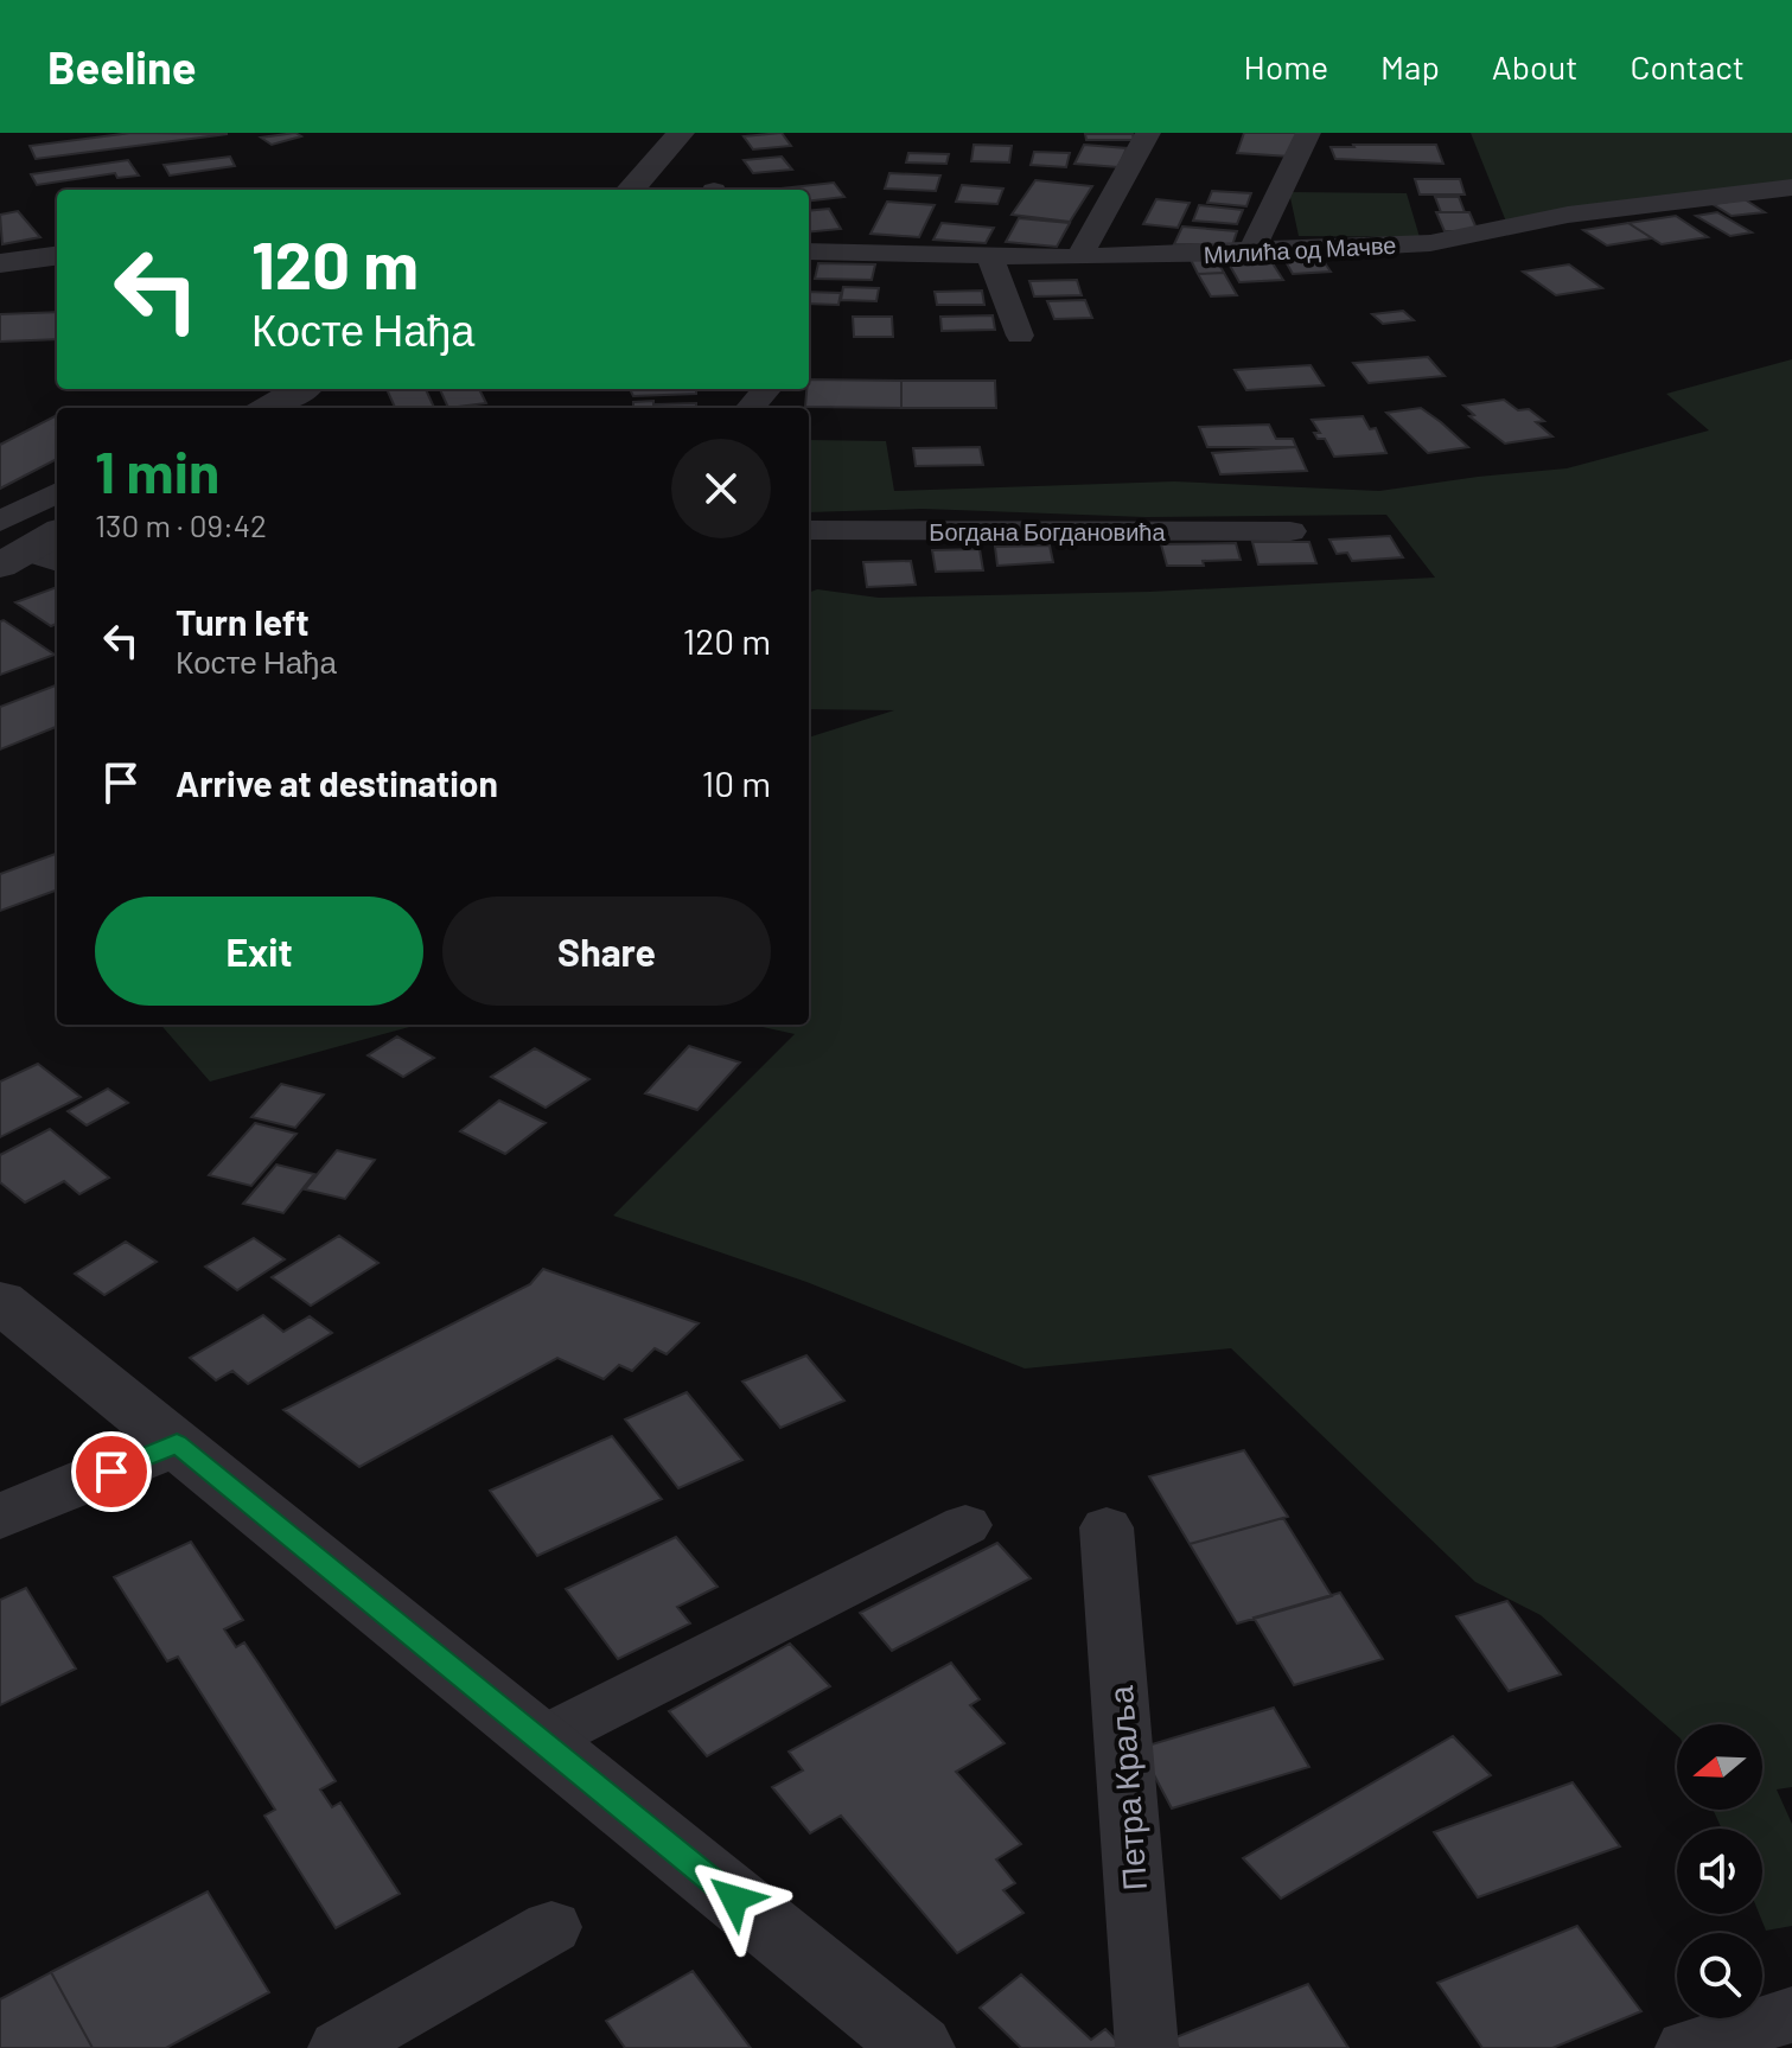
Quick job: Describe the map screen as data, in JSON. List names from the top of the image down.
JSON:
{
  "streets": {
    "street": ["Милића од Мачве", "Богдана Богдановића", "Петра Краља"]
  },
  "north": "left",
  "page": {
    "header": "Beeline",
    "nav": [
      "Home",
      "Map",
      "About",
      "Contact"
    ],
    "turn": ["120 m", "Косте Нађа"],
    "heading": ["1 min", "130 m · 09:42"],
    "list": [
      {
        "name": "Turn left",
        "note": "Косте Нађа",
        "value": "120 m"
      },
      {
        "name": "Arrive at destination",
        "value": "10 m"
      }
    ],
    "buttons": ["Exit", "Share"]
  }
}
